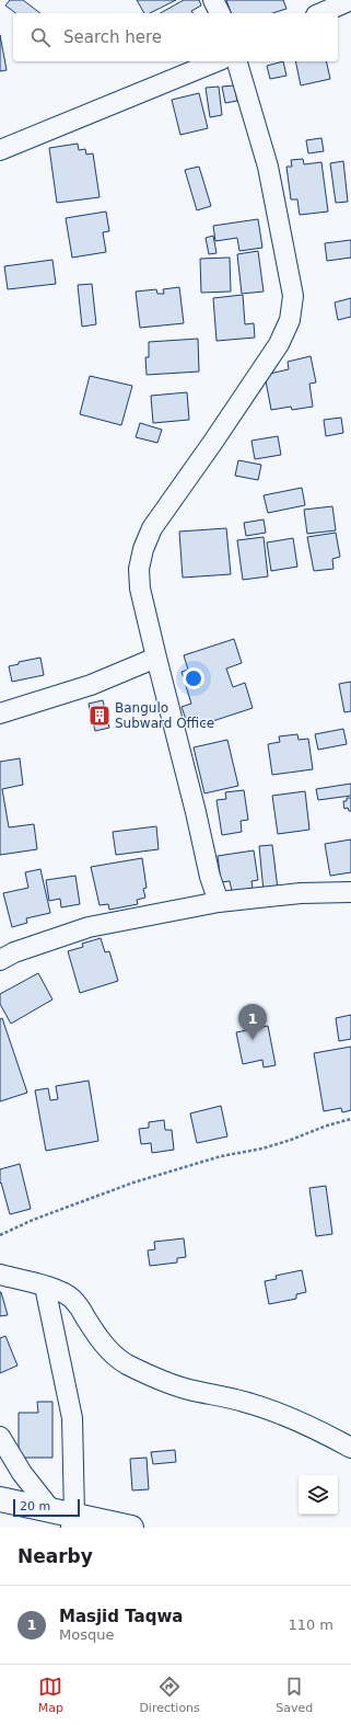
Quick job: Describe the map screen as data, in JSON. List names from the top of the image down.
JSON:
{
  "places": {
    "building": ["Bangulo Subward Office"]
  },
  "scale_bar": "20 m",
  "page": {
    "search": "Search here",
    "pins": "1",
    "scale": "20 m",
    "heading": "Nearby",
    "list": [
      {
        "mark": "1",
        "name": "Masjid Taqwa",
        "note": "Mosque",
        "value": "110 m"
      }
    ],
    "nav": ["Map", "Directions", "Saved"]
  }
}
